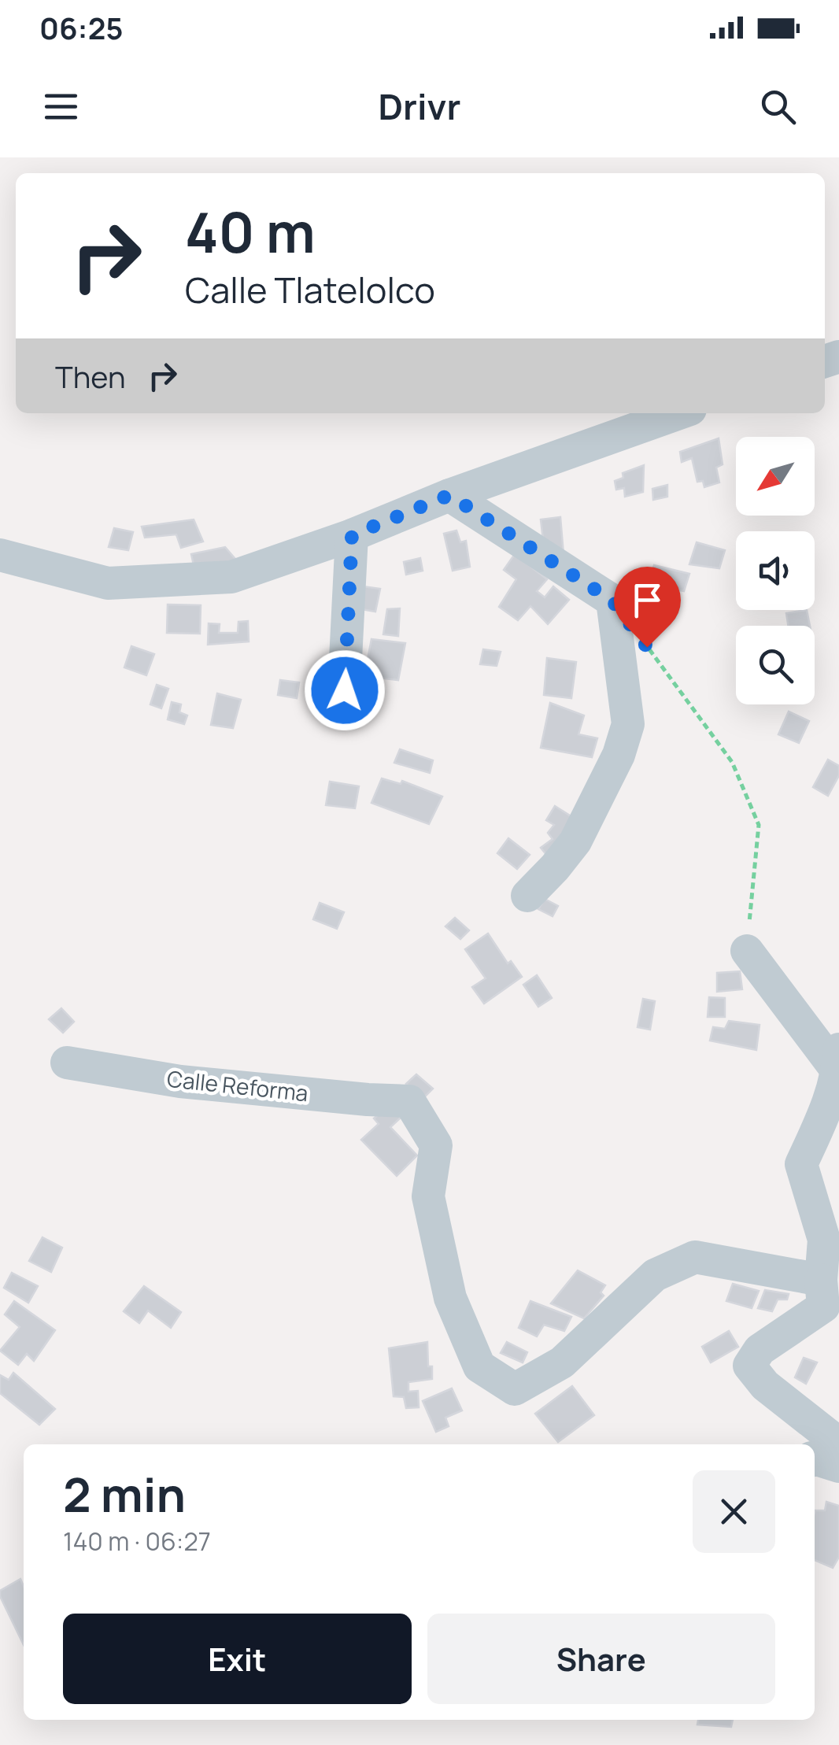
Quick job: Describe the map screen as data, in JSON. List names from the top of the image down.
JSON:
{
  "streets": {
    "street": ["Calle Reforma"]
  },
  "north": "bottom left",
  "page": {
    "status": "06:25",
    "header": "Drivr",
    "turn": ["40 m", "Calle Tlatelolco"],
    "then": "Then",
    "heading": ["2 min", "140 m · 06:27"],
    "buttons": ["Exit", "Share"]
  }
}
